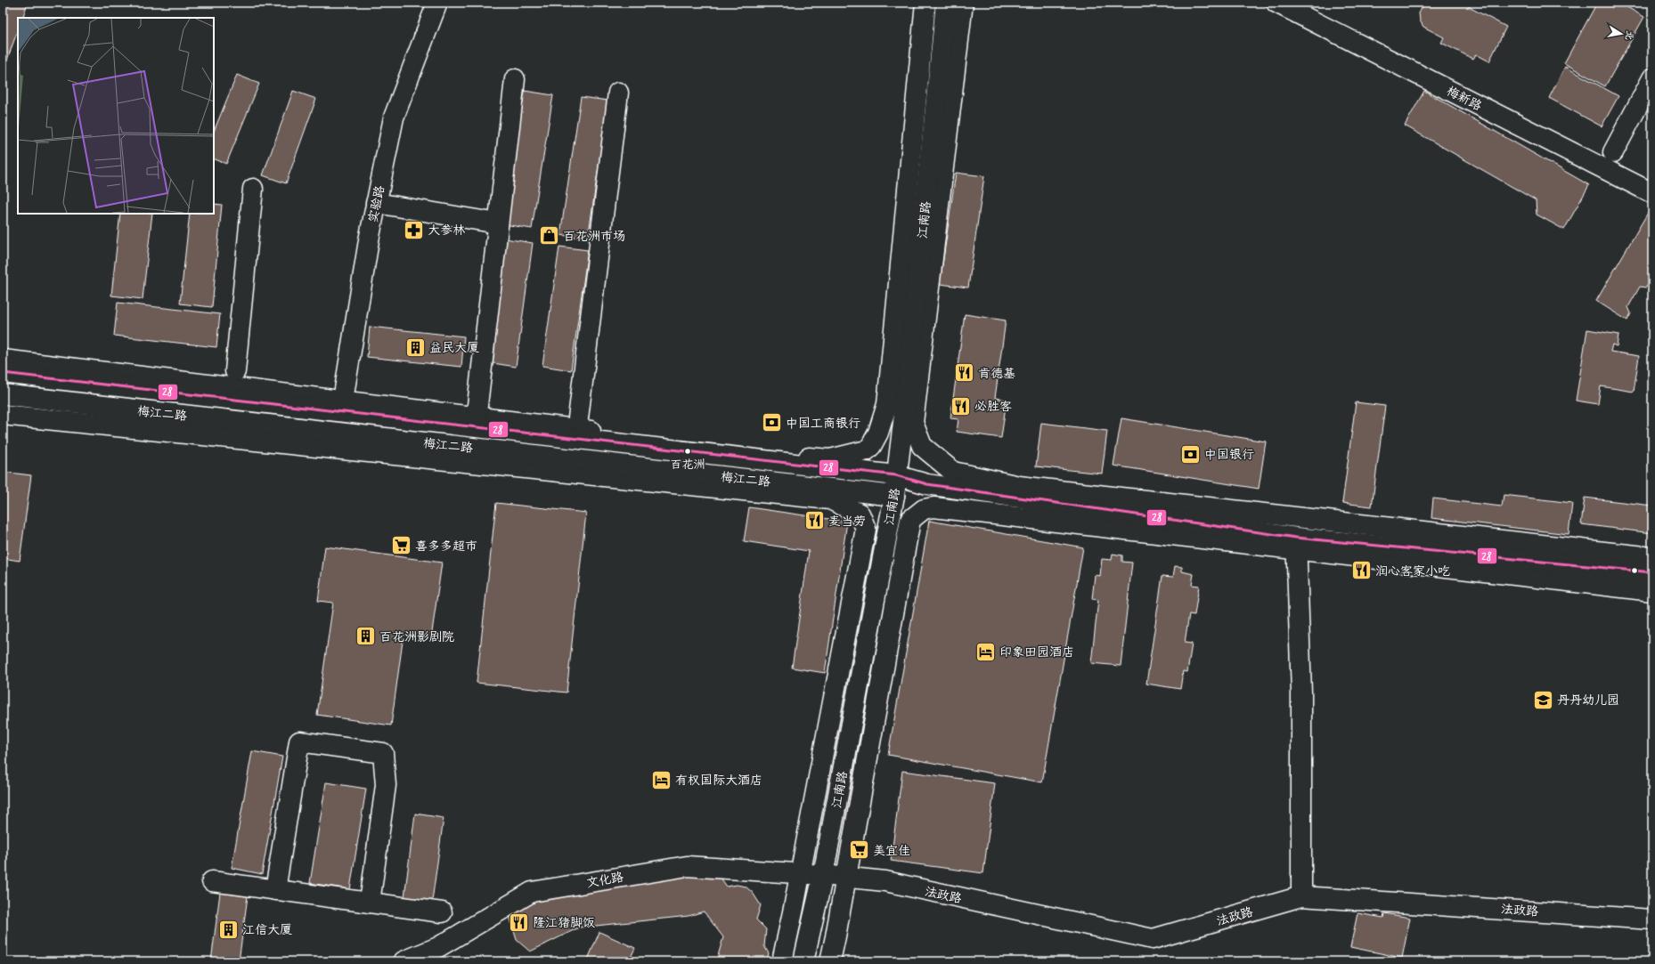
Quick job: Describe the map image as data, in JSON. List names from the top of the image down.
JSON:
{
  "streets": {
    "street": [
      "梅新路",
      "实验路",
      "江南路",
      "梅江二路",
      "文化路",
      "法政路"
    ]
  },
  "crossings": [
    ["实验路", "梅江二路"],
    ["江南路", "梅江二路"],
    ["江南路", "文化路"],
    ["江南路", "法政路"],
    ["文化路", "法政路"]
  ],
  "places": {
    "pharmacy": ["大参林"],
    "shop": ["百花洲市场"],
    "building": ["益民大厦", "百花洲影剧院", "江信大厦"],
    "restaurant": [
      "肯德基",
      "必胜客",
      "麦当劳",
      "润心客家小吃",
      "隆江猪脚饭"
    ],
    "bank": ["中国工商银行", "中国银行"],
    "other": ["百花洲"],
    "supermarket": ["喜多多超市", "美宜佳"],
    "hotel": ["印象田园酒店", "有权国际大酒店"],
    "school or university": ["丹丹幼儿园"]
  },
  "lines": ["transit line 28"],
  "north": "right"
}
